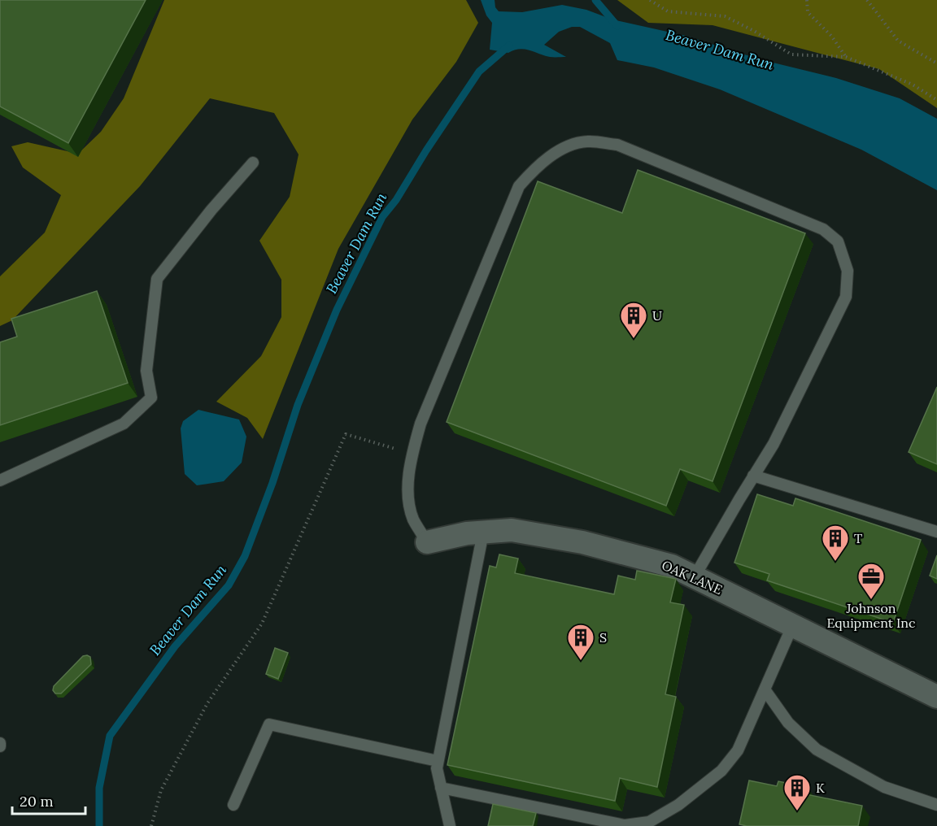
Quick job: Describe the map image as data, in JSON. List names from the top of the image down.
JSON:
{
  "streets": {
    "street": ["OAK LANE"]
  },
  "water": ["Beaver Dam Run"],
  "places": {
    "building": [
      "U",
      "T",
      "S",
      "K"
    ],
    "office": ["Johnson Equipment Inc"]
  },
  "scale_bar": "20 m"
}
